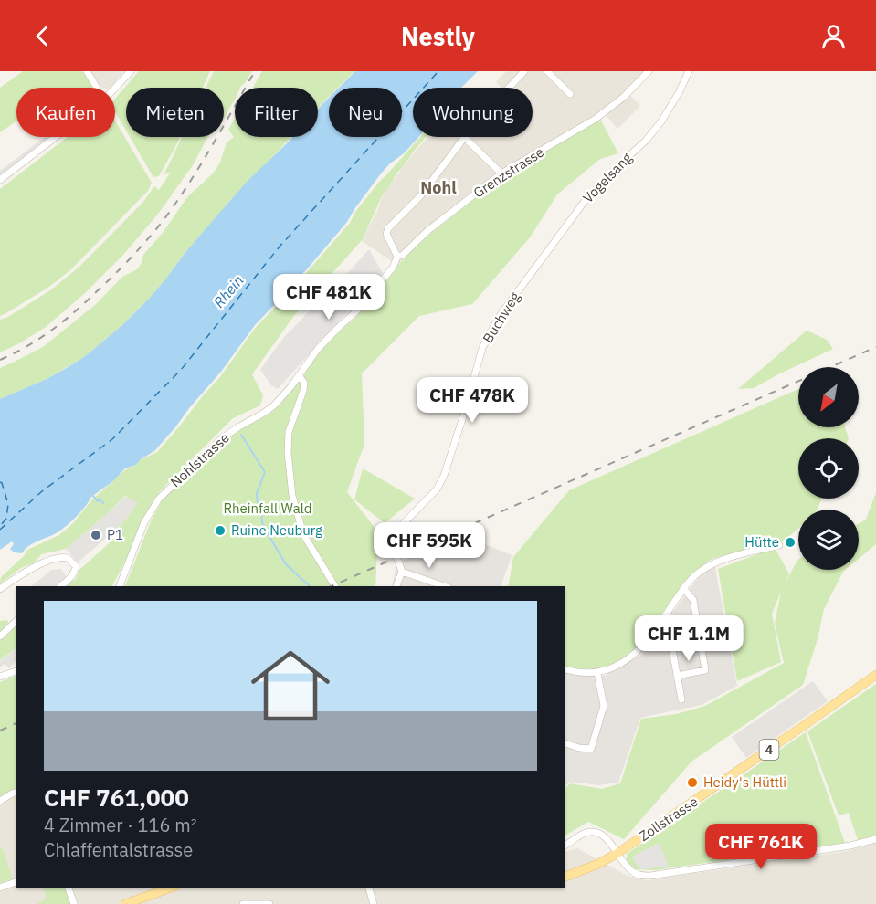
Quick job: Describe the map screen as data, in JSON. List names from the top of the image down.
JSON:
{
  "streets": {
    "main road": ["4", "Zollstrasse"],
    "street": [
      "Grenzstrasse",
      "Vogelsang",
      "Buchweg",
      "Nohlstrasse"
    ]
  },
  "crossings": [
    ["Grenzstrasse", "Nohlstrasse"],
    ["Vogelsang", "Buchweg"]
  ],
  "districts": ["Nohl"],
  "water": ["Rhein"],
  "parks": ["Rheinfall Wald"],
  "places": [
    "Ruine Neuburg",
    "P1",
    "Hütte",
    "Heidy's Hüttli"
  ],
  "north": "bottom left",
  "page": {
    "header": "Nestly",
    "chip": [
      "Kaufen",
      "Mieten",
      "Filter",
      "Neu",
      "Wohnung"
    ],
    "price": [
      "CHF 481K",
      "CHF 478K",
      "CHF 595K",
      "CHF 1.1M",
      "CHF 761K"
    ],
    "list": [
      {
        "name": "CHF 761,000",
        "note": "4 Zimmer · 116 m² · Chlaffentalstrasse"
      }
    ]
  }
}
